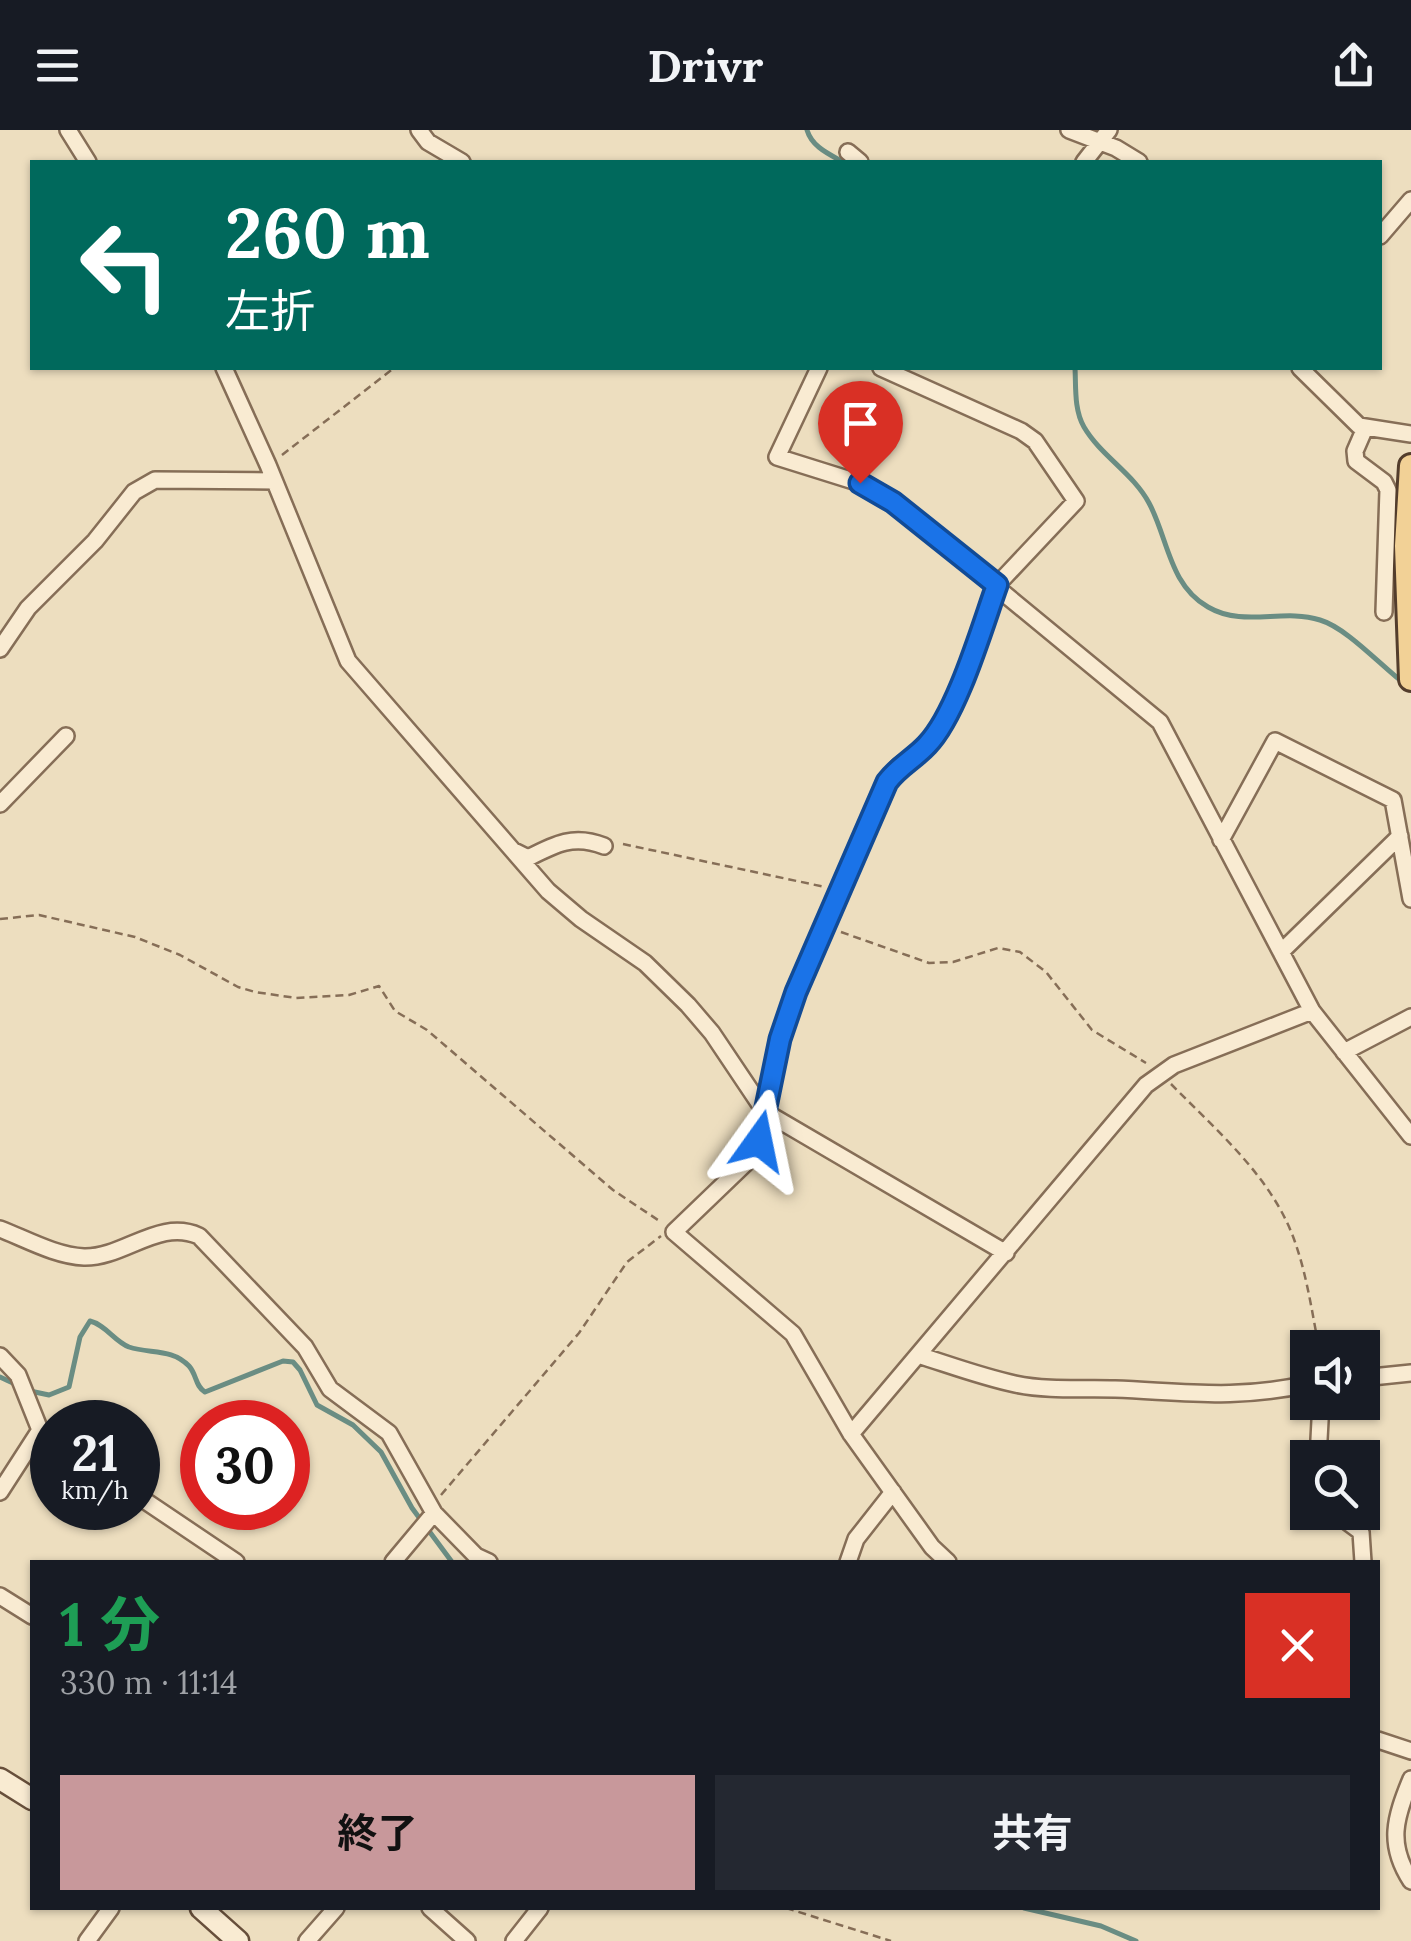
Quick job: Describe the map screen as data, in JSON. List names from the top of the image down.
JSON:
{
  "page": {
    "header": "Drivr",
    "turn": ["260 m", "左折"],
    "speed": "21 km/h",
    "limit": "30",
    "heading": ["1 分", "330 m · 11:14"],
    "buttons": ["終了", "共有"]
  }
}
